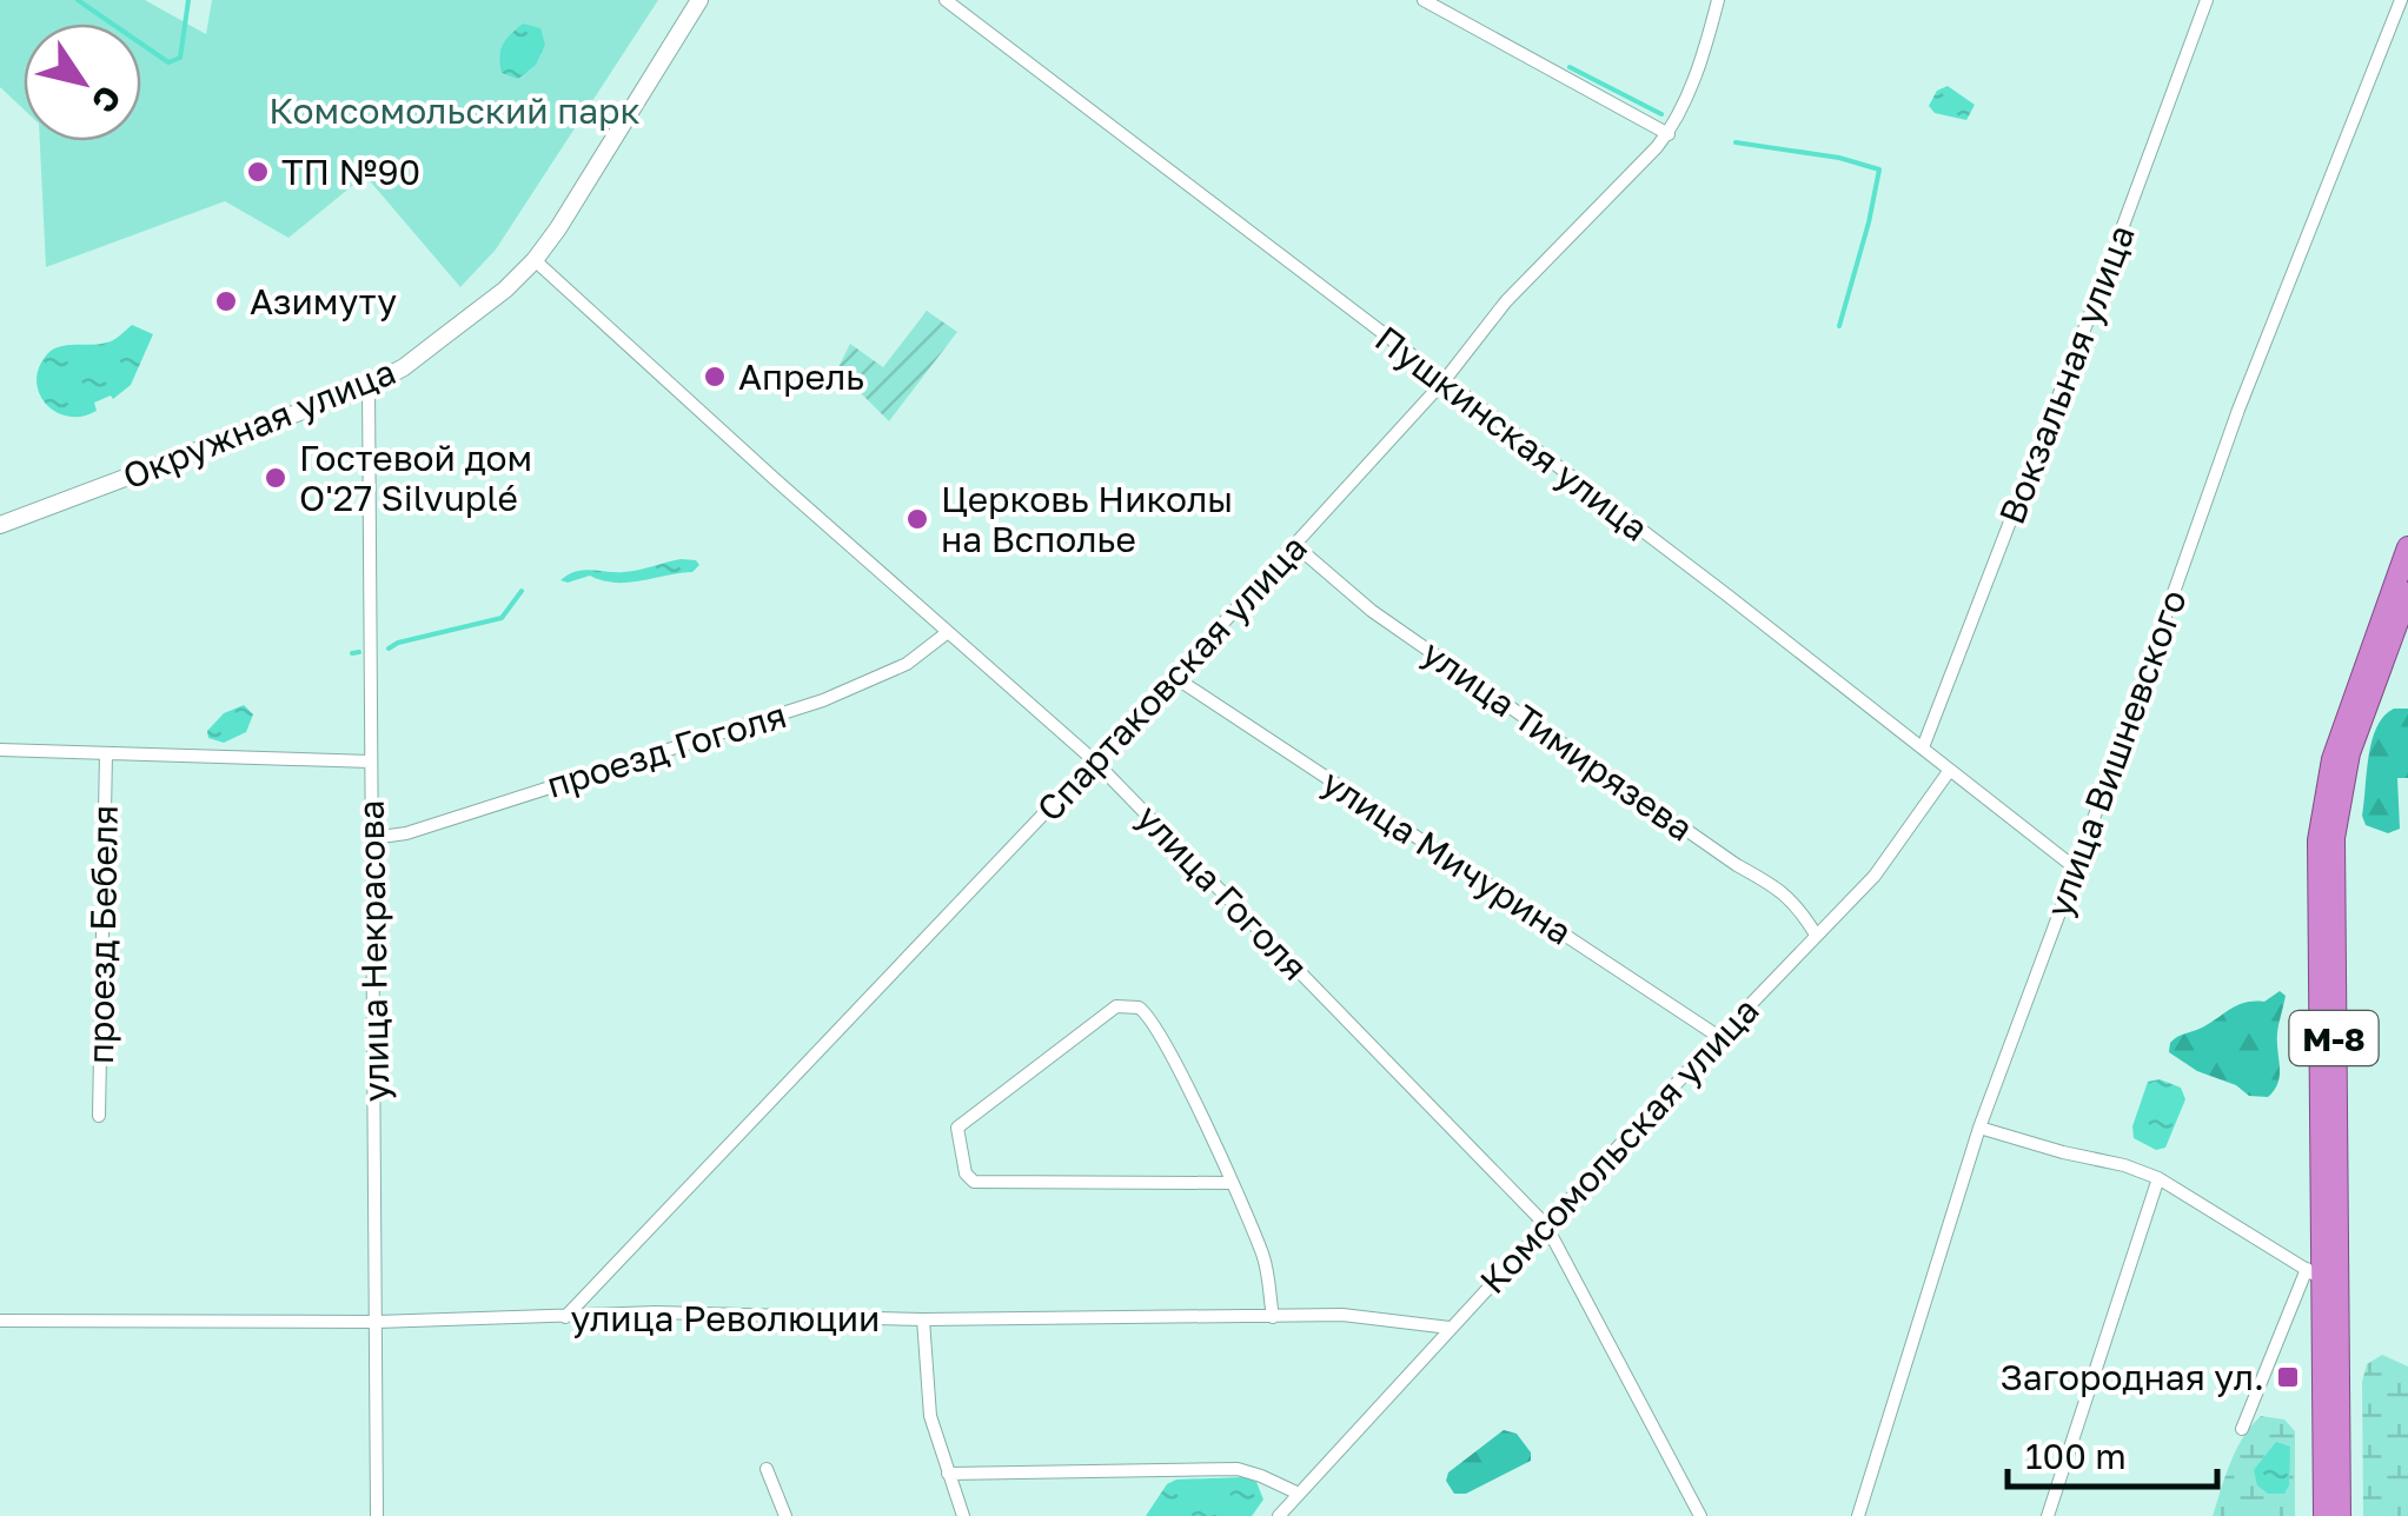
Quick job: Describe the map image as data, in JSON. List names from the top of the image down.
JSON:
{
  "streets": {
    "highway": ["М-8"],
    "main road": ["Окружная улица"],
    "street": [
      "Вокзальная улица",
      "Пушкинская улица",
      "Спартаковская улица",
      "улица Тимирязева",
      "проезд Гоголя",
      "улица Вишневского",
      "улица Мичурина",
      "улица Гоголя",
      "проезд Бебеля",
      "улица Некрасова",
      "Комсомольская улица",
      "улица Революции"
    ]
  },
  "crossings": [
    ["Вокзальная улица", "Пушкинская улица"],
    ["Окружная улица", "улица Гоголя"],
    ["Окружная улица", "улица Некрасова"],
    ["Пушкинская улица", "Спартаковская улица"],
    ["Пушкинская улица", "улица Вишневского"],
    ["Пушкинская улица", "Комсомольская улица"],
    ["Спартаковская улица", "улица Тимирязева"],
    ["Спартаковская улица", "улица Мичурина"],
    ["Спартаковская улица", "улица Гоголя"],
    ["Спартаковская улица", "улица Революции"],
    ["улица Тимирязева", "Комсомольская улица"],
    ["проезд Гоголя", "улица Гоголя"],
    ["проезд Гоголя", "улица Некрасова"],
    ["улица Мичурина", "Комсомольская улица"],
    ["улица Гоголя", "Комсомольская улица"],
    ["проезд Бебеля", "улица Некрасова"],
    ["улица Некрасова", "улица Революции"],
    ["Комсомольская улица", "улица Революции"]
  ],
  "parks": ["Комсомольский парк"],
  "places": {
    "other": [
      "ТП №90",
      "Азимуту",
      "Апрель",
      "Гостевой дом O'27 Silvuplé",
      "Церковь Николы на Всполье"
    ],
    "transit": ["Загородная ул."]
  },
  "scale_bar": "100 m",
  "north": "bottom right"
}
